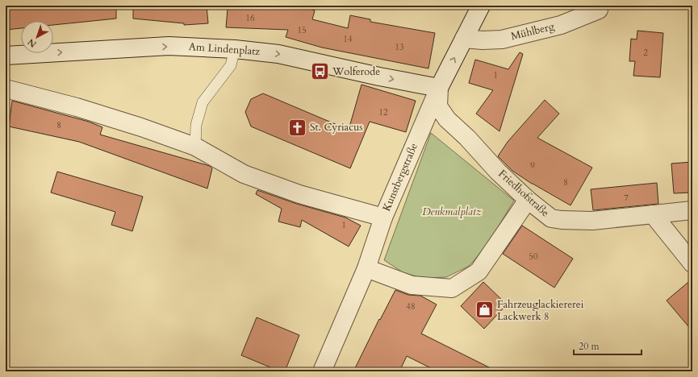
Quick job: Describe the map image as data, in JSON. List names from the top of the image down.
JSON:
{
  "streets": {
    "street": [
      "Mühlberg",
      "Am Lindenplatz",
      "Kunstbergstraße",
      "Friedhofstraße"
    ]
  },
  "crossings": [
    ["Am Lindenplatz", "Kunstbergstraße"],
    ["Am Lindenplatz", "Friedhofstraße"],
    ["Kunstbergstraße", "Friedhofstraße"]
  ],
  "parks": ["Denkmalplatz"],
  "places": {
    "bus stop": ["Wolferode"],
    "church": ["St. Cyriacus"],
    "shop": ["Fahrzeuglackiererei Lackwerk 8"]
  },
  "house_numbers": [
    "16",
    "15",
    "14",
    "13",
    "2",
    "1",
    "12",
    "8",
    "9",
    "8",
    "7",
    "1",
    "50",
    "48"
  ],
  "scale_bar": "20 m",
  "north": "bottom left"
}
